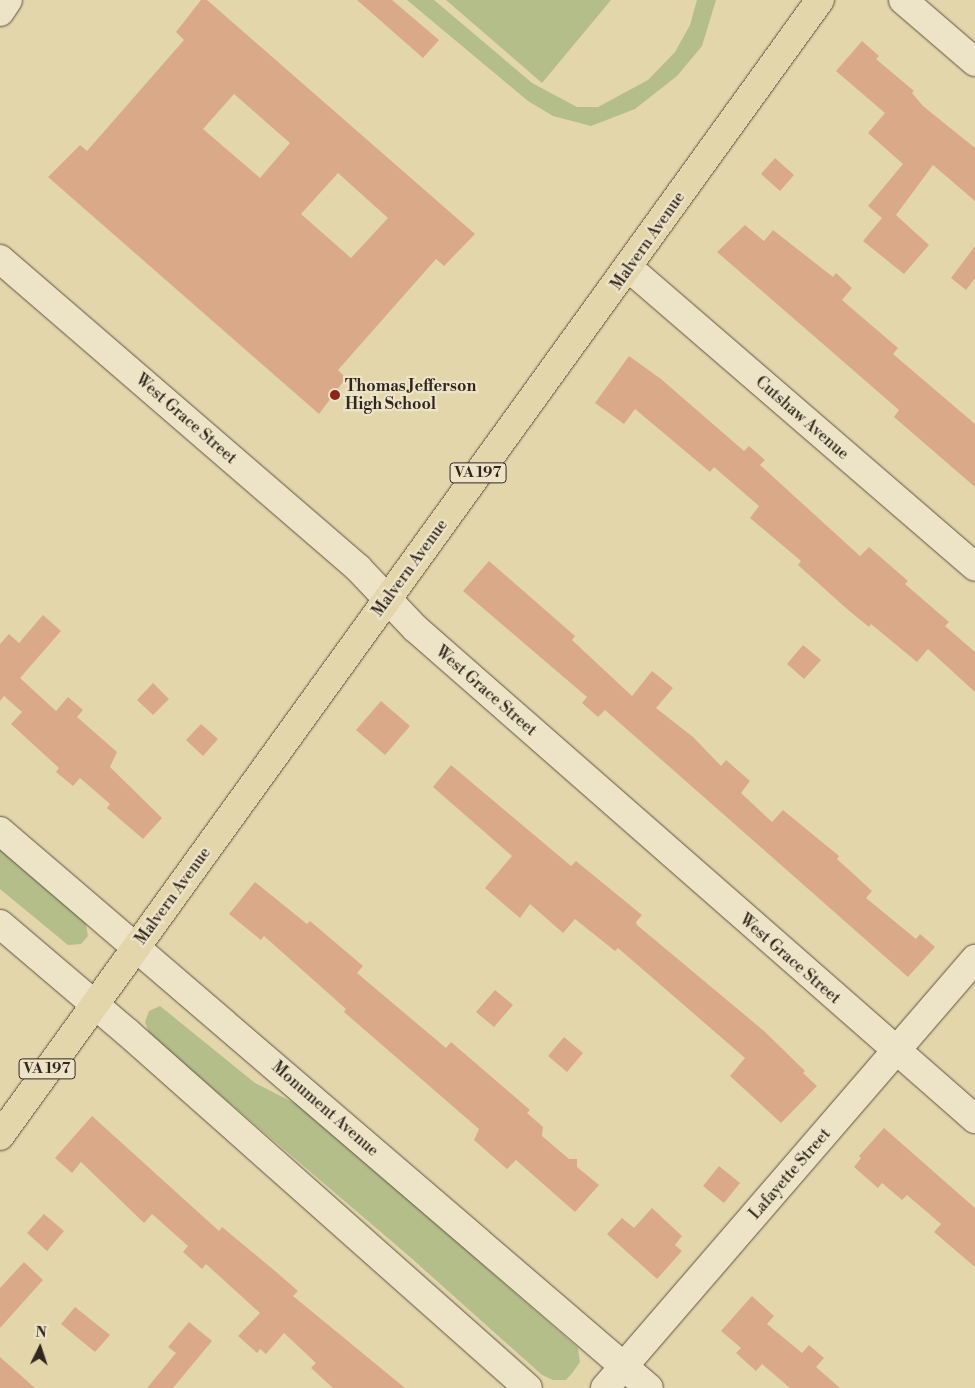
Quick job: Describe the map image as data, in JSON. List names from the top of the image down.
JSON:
{
  "streets": {
    "main road": ["Malvern Avenue", "VA 197"],
    "street": [
      "Cutshaw Avenue",
      "West Grace Street",
      "Monument Avenue",
      "Lafayette Street"
    ]
  },
  "crossings": [
    ["Malvern Avenue", "Cutshaw Avenue"],
    ["Malvern Avenue", "West Grace Street"],
    ["Malvern Avenue", "Monument Avenue"],
    ["West Grace Street", "Lafayette Street"],
    ["Monument Avenue", "Lafayette Street"]
  ],
  "places": ["Thomas Jefferson High School"],
  "north": "top"
}
